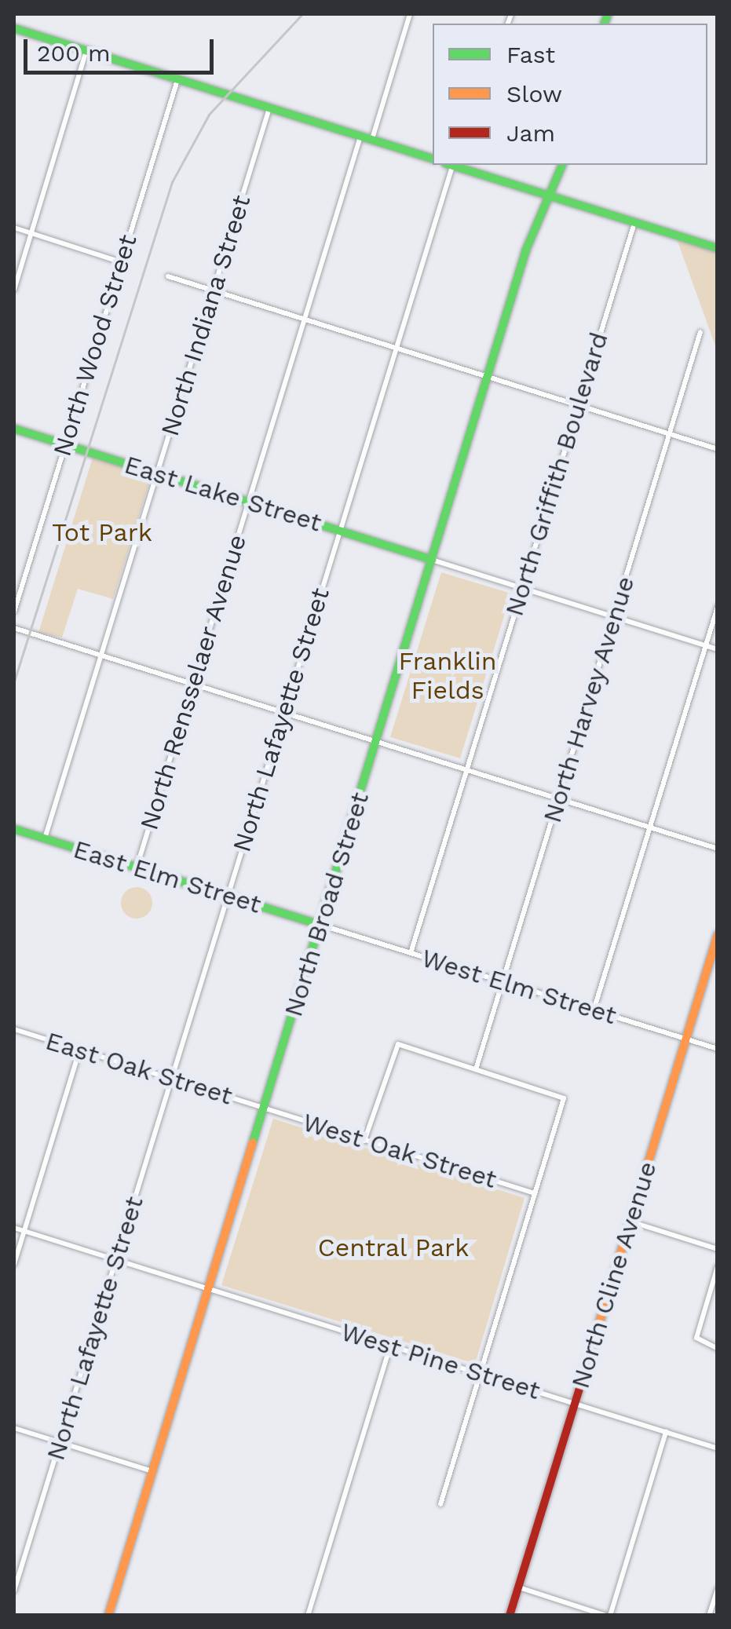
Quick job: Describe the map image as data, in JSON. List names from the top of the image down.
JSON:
{
  "streets": {
    "street": [
      "North Indiana Street",
      "North Wood Street",
      "North Griffith Boulevard",
      "East Lake Street",
      "North Rensselaer Avenue",
      "North Harvey Avenue",
      "North Lafayette Street",
      "East Elm Street",
      "North Broad Street",
      "West Elm Street",
      "East Oak Street",
      "West Oak Street",
      "North Cline Avenue",
      "West Pine Street"
    ]
  },
  "crossings": [
    ["North Indiana Street", "East Lake Street"],
    ["North Indiana Street", "East Elm Street"],
    ["North Wood Street", "East Lake Street"],
    ["North Griffith Boulevard", "West Elm Street"],
    ["East Lake Street", "North Rensselaer Avenue"],
    ["East Lake Street", "North Lafayette Street"],
    ["East Lake Street", "North Broad Street"],
    ["North Rensselaer Avenue", "East Elm Street"],
    ["North Harvey Avenue", "West Elm Street"],
    ["North Lafayette Street", "East Elm Street"],
    ["North Lafayette Street", "East Oak Street"],
    ["North Lafayette Street", "West Pine Street"],
    ["East Elm Street", "North Broad Street"],
    ["East Elm Street", "West Elm Street"],
    ["North Broad Street", "West Elm Street"],
    ["North Broad Street", "East Oak Street"],
    ["North Broad Street", "West Oak Street"],
    ["North Broad Street", "West Pine Street"],
    ["West Elm Street", "North Cline Avenue"],
    ["East Oak Street", "West Oak Street"],
    ["North Cline Avenue", "West Pine Street"]
  ],
  "parks": ["Tot Park", "Franklin Fields", "Central Park"],
  "legend": ["Fast", "Slow", "Jam"],
  "scale_bar": "200 m"
}
